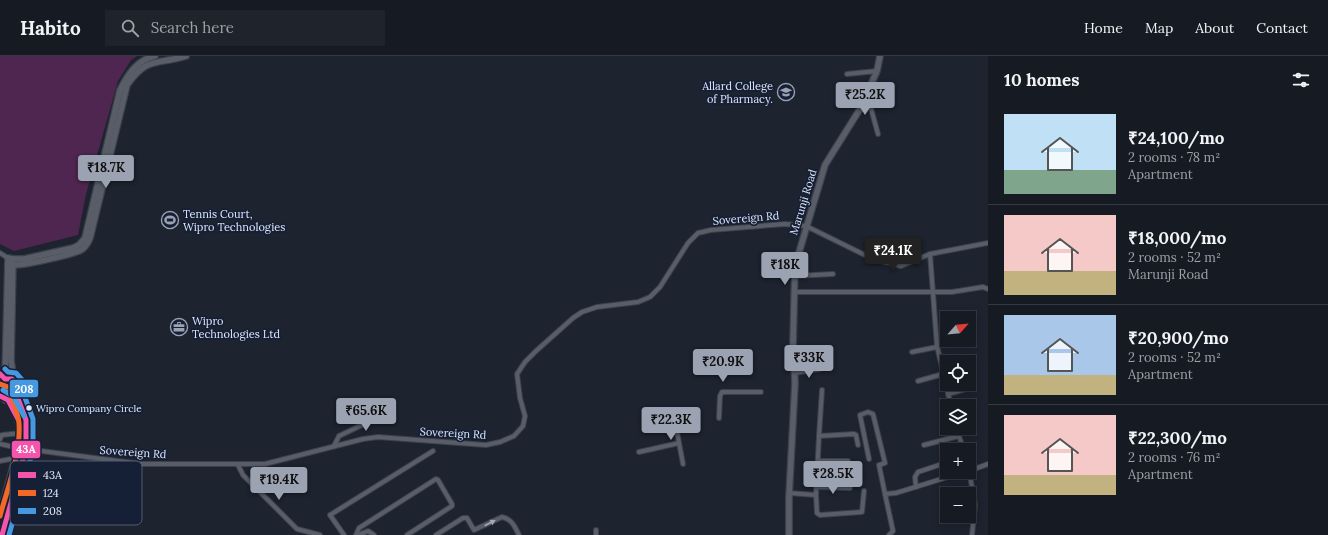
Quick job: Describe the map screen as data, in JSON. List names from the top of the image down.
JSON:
{
  "streets": {
    "street": ["Marunji Road", "Sovereign Rd"]
  },
  "crossings": [
    ["Marunji Road", "Sovereign Rd"]
  ],
  "places": {
    "school or university": ["Allard College of Pharmacy."],
    "sports": ["Tennis Court, Wipro Technologies"],
    "office": ["Wipro Technologies Ltd"],
    "other": ["Wipro Company Circle"]
  },
  "lines": ["transit line 208", "transit line 43A", "transit line 124"],
  "legend": ["43A", "124", "208"],
  "north": "top right",
  "page": {
    "header": "Habito",
    "search": "Search here",
    "nav": [
      "Home",
      "Map",
      "About",
      "Contact"
    ],
    "heading": "10 homes",
    "price": [
      "₹25.2K",
      "₹18.7K",
      "₹24.1K",
      "₹18K",
      "₹33K",
      "₹20.9K",
      "₹65.6K",
      "₹22.3K",
      "₹28.5K",
      "₹19.4K"
    ],
    "list": [
      {
        "name": "₹24,100/mo",
        "note": "2 rooms · 78 m² · Apartment"
      },
      {
        "name": "₹18,000/mo",
        "note": "2 rooms · 52 m² · Marunji Road"
      },
      {
        "name": "₹20,900/mo",
        "note": "2 rooms · 52 m² · Apartment"
      },
      {
        "name": "₹22,300/mo",
        "note": "2 rooms · 76 m² · Apartment"
      }
    ],
    "map_buttons": ["+", "−"]
  }
}
